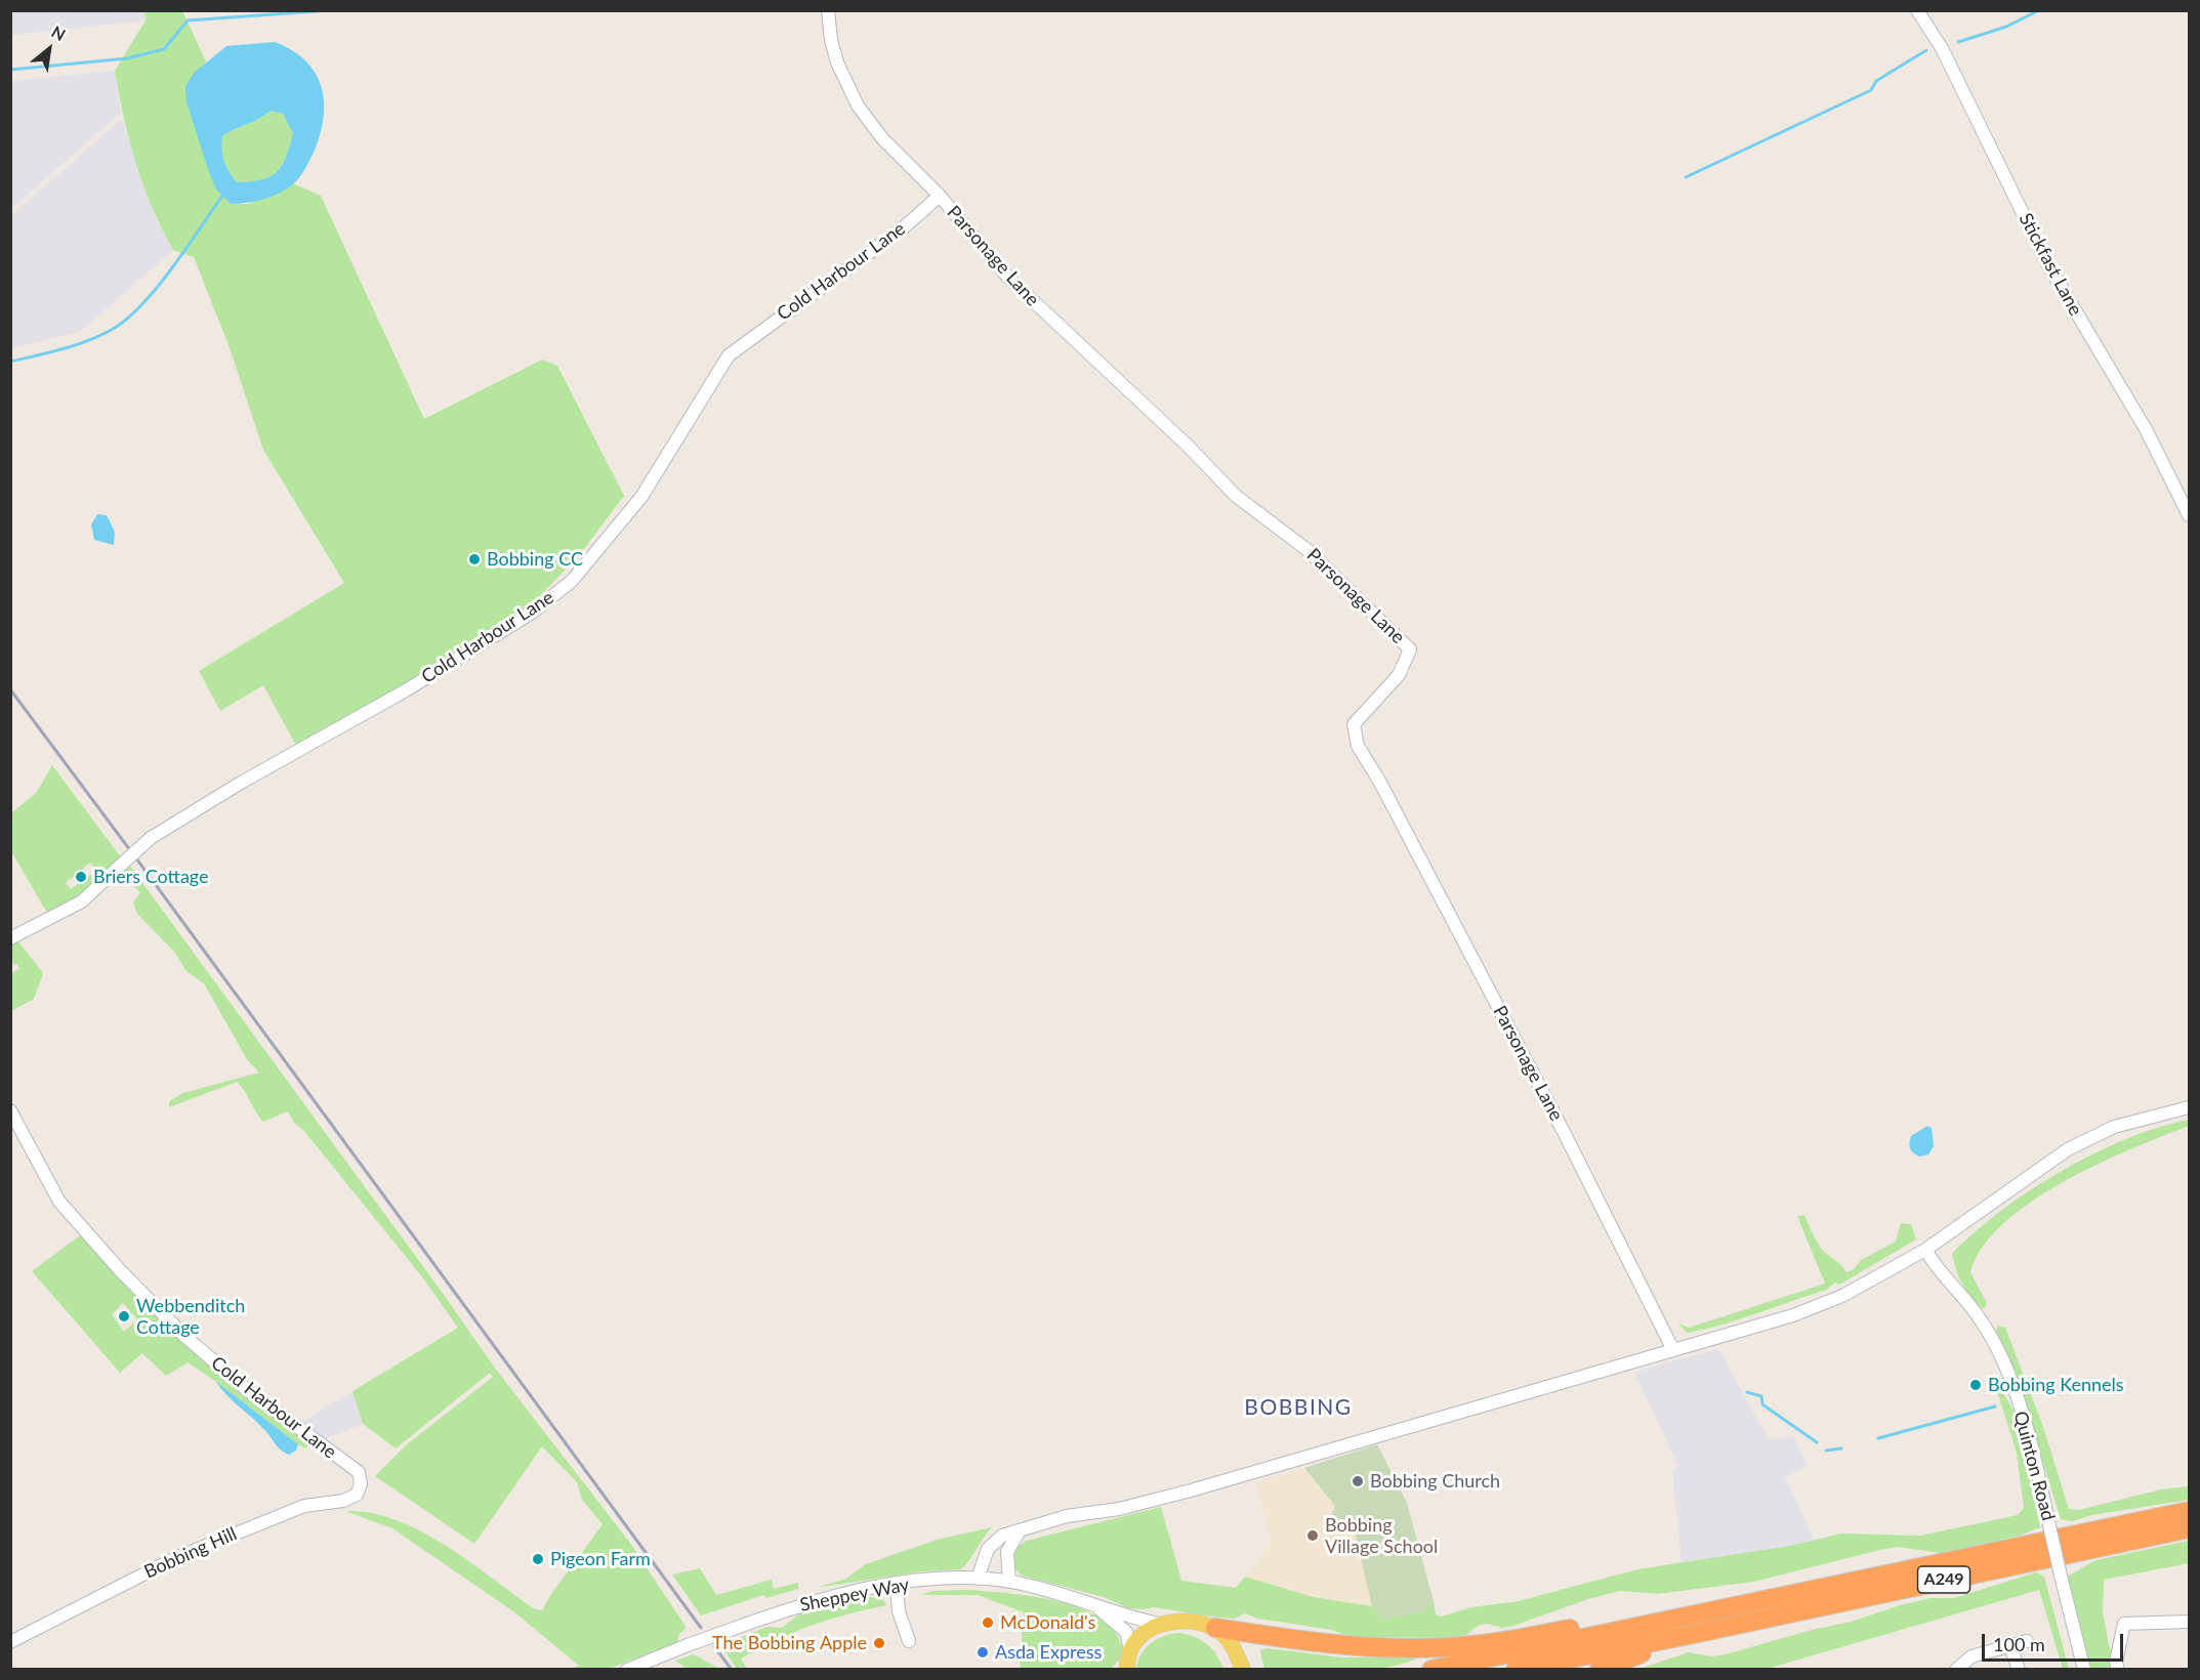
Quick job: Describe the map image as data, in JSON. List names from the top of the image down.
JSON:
{
  "streets": {
    "highway": ["A249"],
    "street": [
      "Parsonage Lane",
      "Stickfast Lane",
      "Cold Harbour Lane",
      "Quinton Road",
      "Bobbing Hill",
      "Sheppey Way"
    ]
  },
  "crossings": [
    ["Parsonage Lane", "Cold Harbour Lane"],
    ["Cold Harbour Lane", "Bobbing Hill"]
  ],
  "districts": ["BOBBING"],
  "places": [
    "Bobbing CC",
    "Briers Cottage",
    "Webbenditch Cottage",
    "Bobbing Kennels",
    "Bobbing Church",
    "Bobbing Village School",
    "Pigeon Farm",
    "McDonald's",
    "The Bobbing Apple",
    "Asda Express"
  ],
  "scale_bar": "100 m",
  "north": "top right"
}
